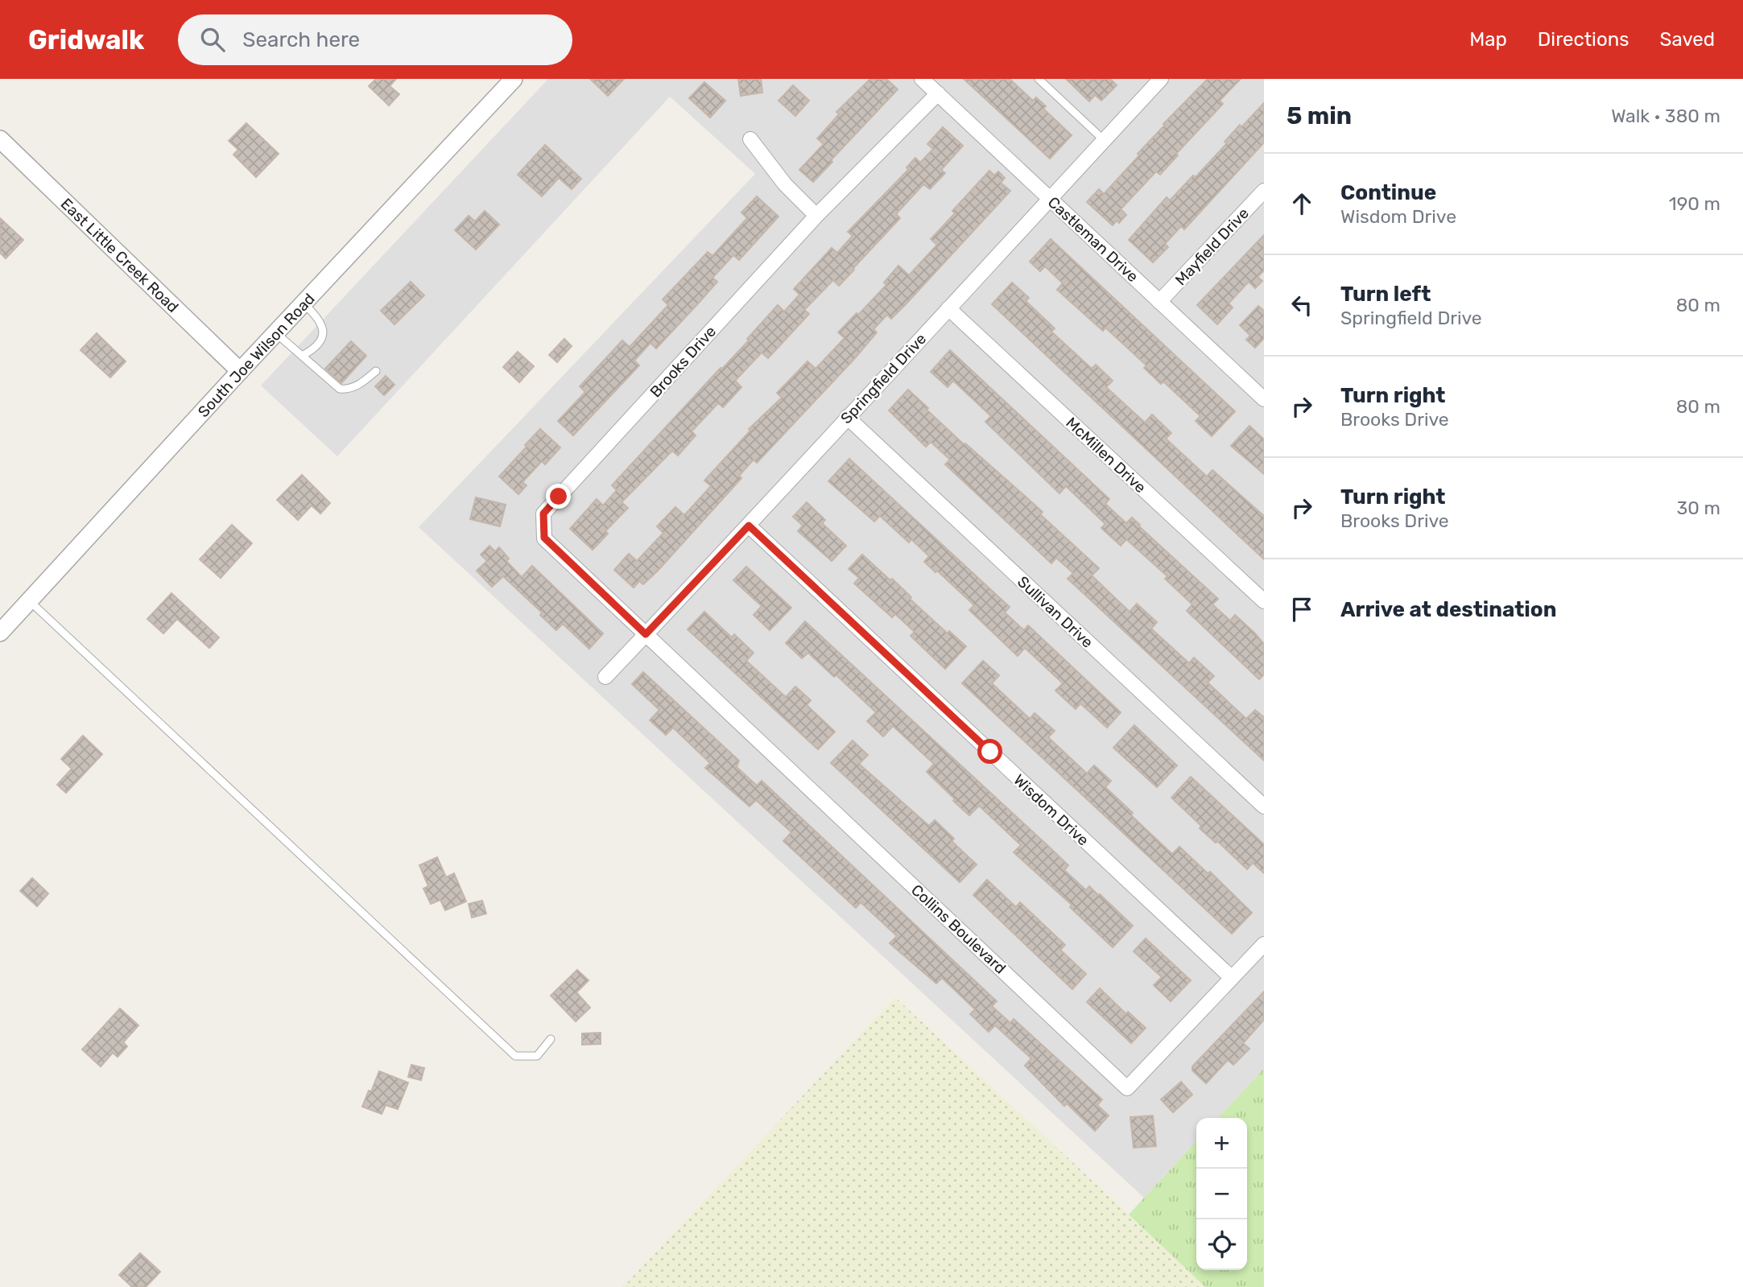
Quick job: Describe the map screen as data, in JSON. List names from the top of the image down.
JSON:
{
  "streets": {
    "street": [
      "Castleman Drive",
      "Mayfield Drive",
      "East Little Creek Road",
      "South Joe Wilson Road",
      "Brooks Drive",
      "Springfield Drive",
      "McMillen Drive",
      "Sullivan Drive",
      "Wisdom Drive",
      "Collins Boulevard"
    ]
  },
  "crossings": [
    ["Castleman Drive", "Mayfield Drive"],
    ["Castleman Drive", "Brooks Drive"],
    ["Castleman Drive", "Springfield Drive"],
    ["East Little Creek Road", "South Joe Wilson Road"],
    ["Brooks Drive", "Springfield Drive"],
    ["Brooks Drive", "Collins Boulevard"],
    ["Springfield Drive", "McMillen Drive"],
    ["Springfield Drive", "Sullivan Drive"],
    ["Springfield Drive", "Wisdom Drive"],
    ["Springfield Drive", "Collins Boulevard"],
    ["Wisdom Drive", "Collins Boulevard"]
  ],
  "page": {
    "header": "Gridwalk",
    "search": "Search here",
    "nav": ["Map", "Directions", "Saved"],
    "heading": ["5 min", "Walk · 380 m"],
    "list": [
      ["Continue", "Wisdom Drive", "190 m"],
      ["Turn left", "Springfield Drive", "80 m"],
      ["Turn right", "Brooks Drive", "80 m"],
      ["Turn right", "Brooks Drive", "30 m"],
      "Arrive at destination"
    ],
    "map_buttons": ["+", "−"]
  }
}
